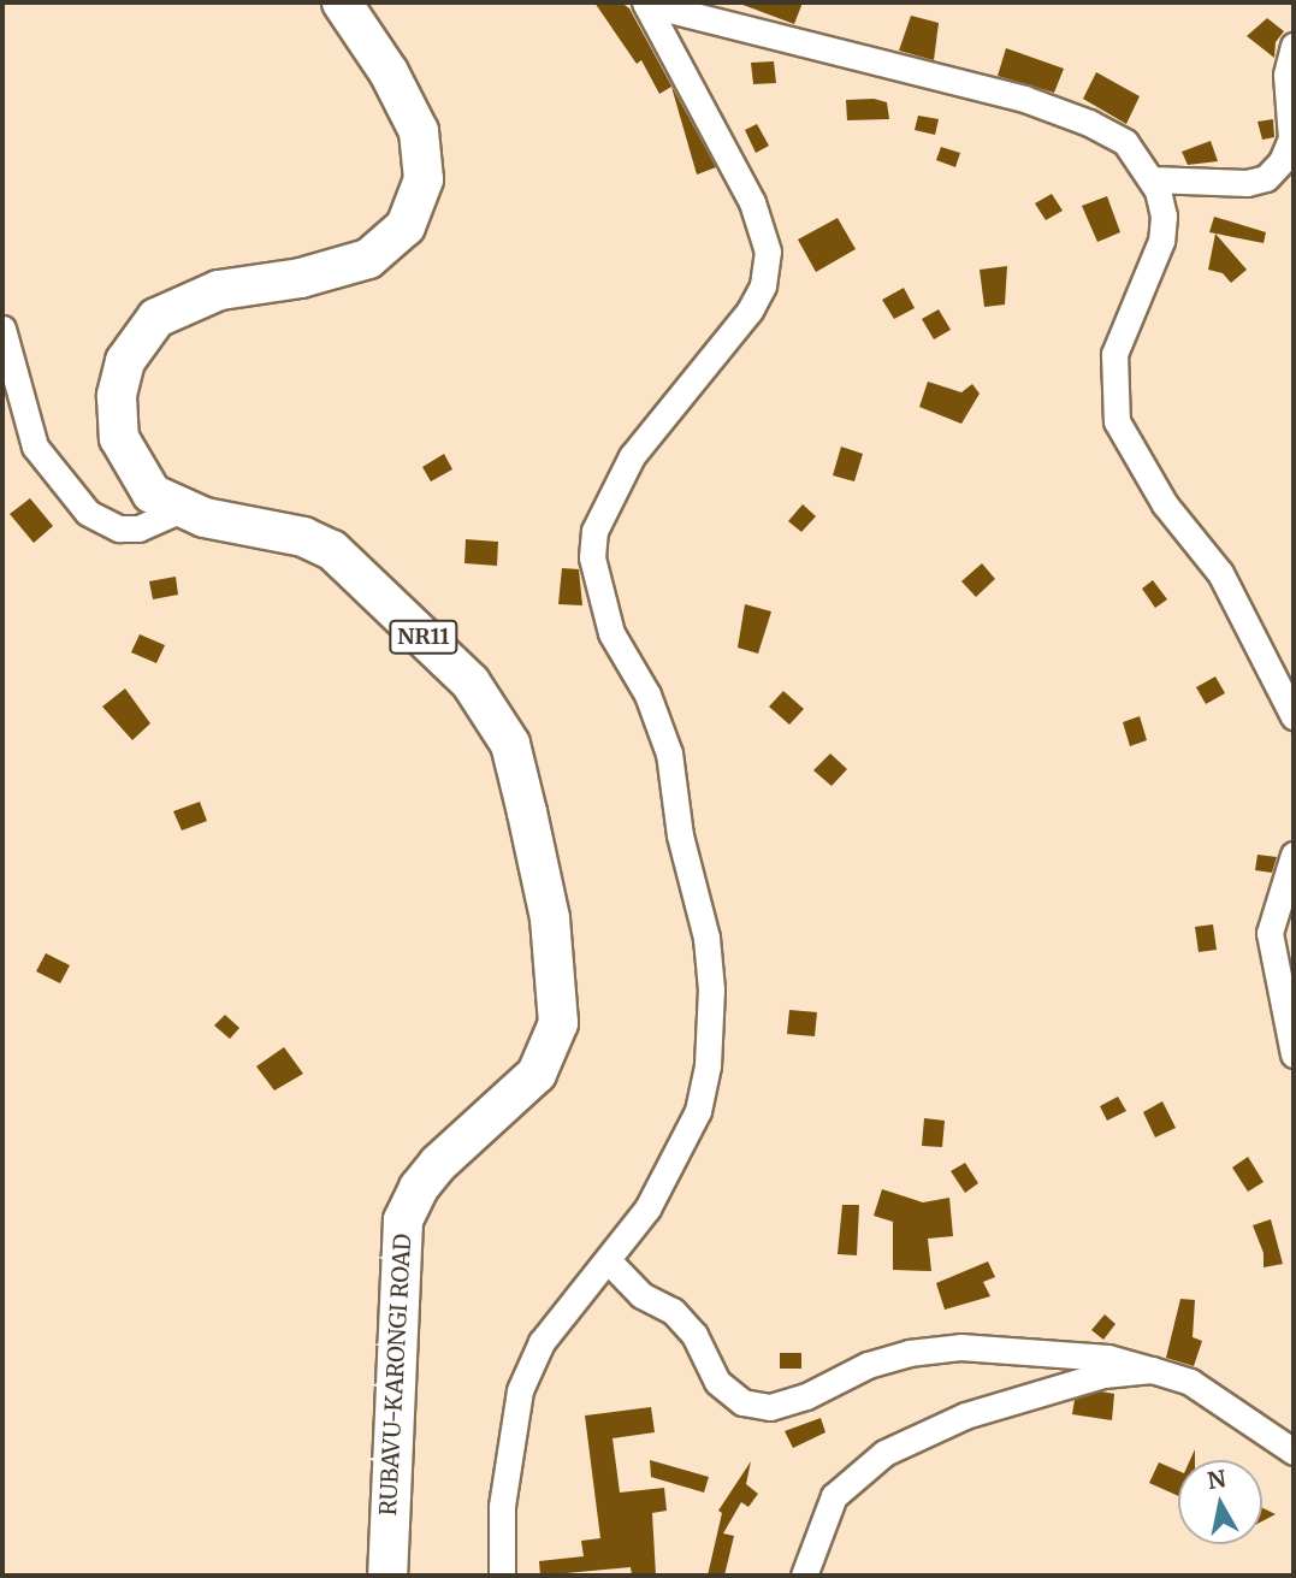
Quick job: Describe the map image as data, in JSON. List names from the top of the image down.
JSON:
{
  "streets": {
    "highway": ["NR11", "RUBAVU-KARONGI ROAD"]
  },
  "north": "top"
}
